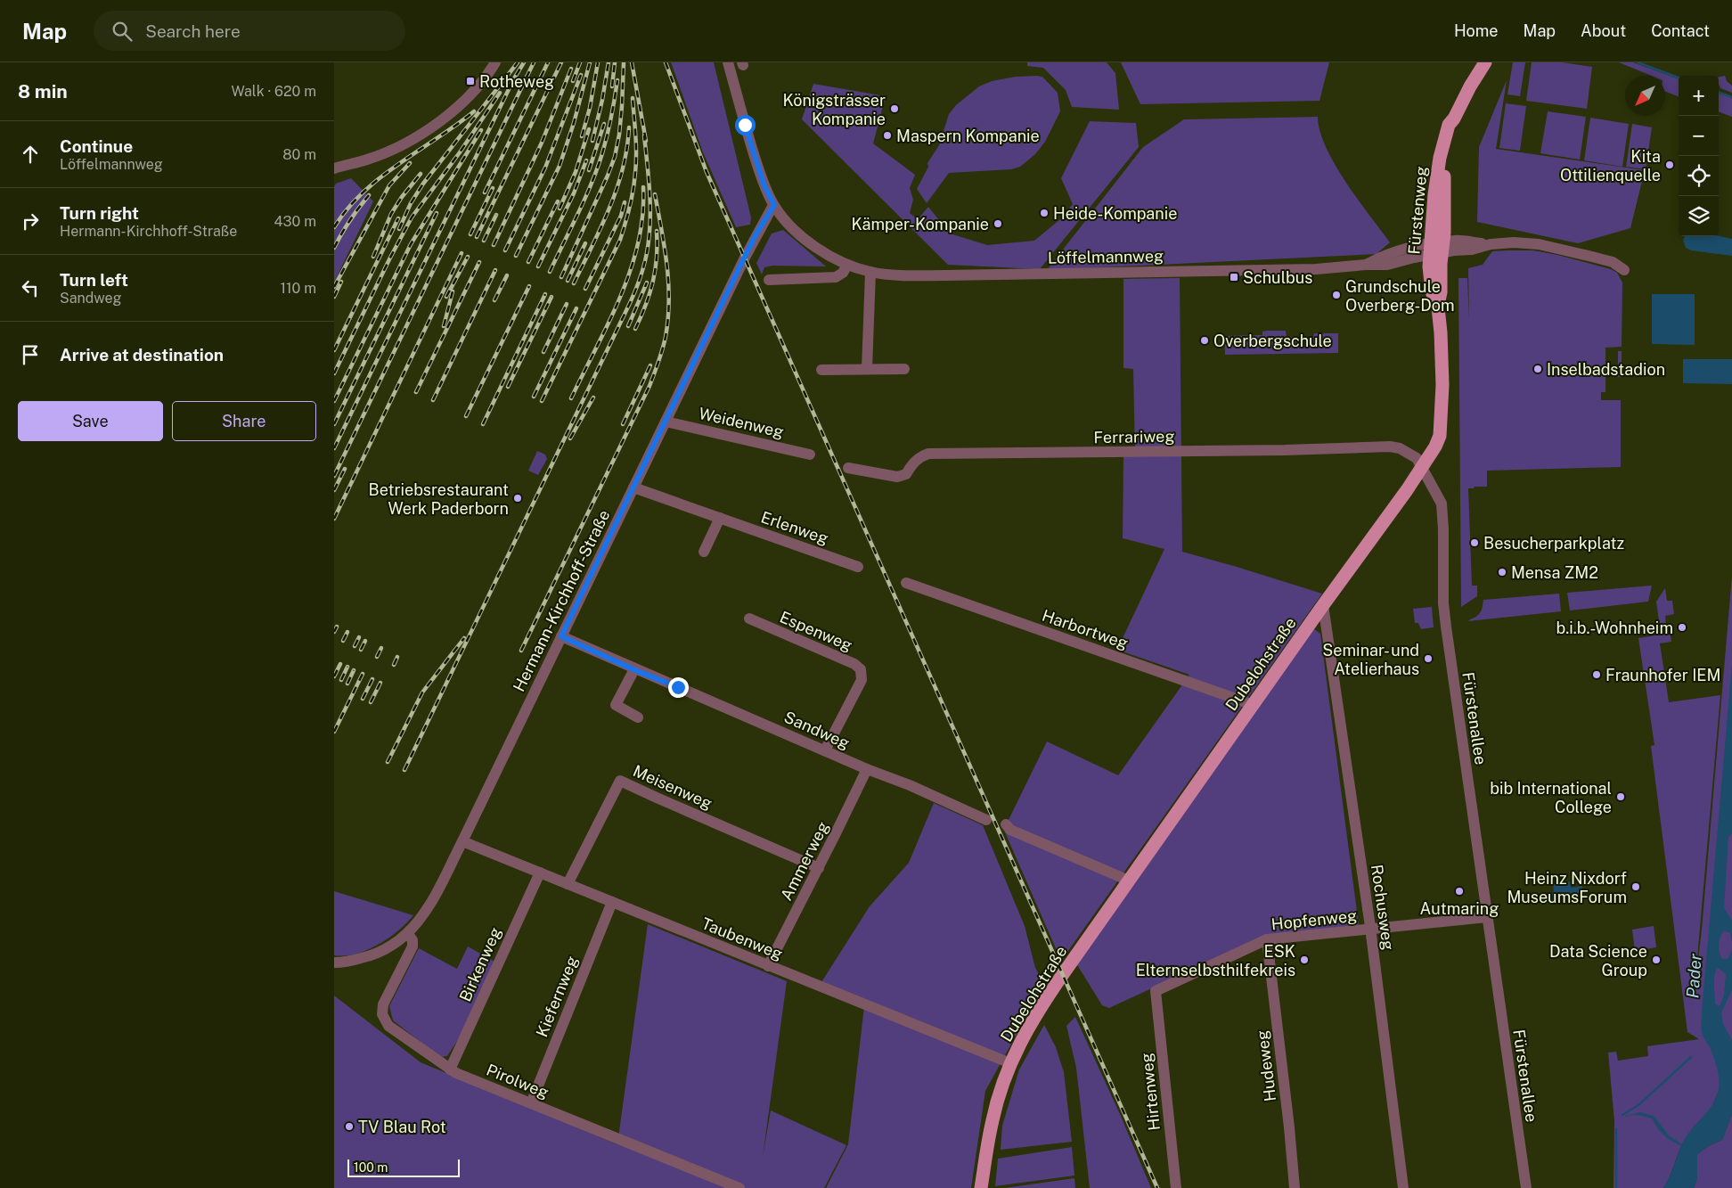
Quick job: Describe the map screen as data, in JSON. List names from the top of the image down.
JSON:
{
  "streets": {
    "main road": ["Fürstenweg", "Dubelohstraße"],
    "street": [
      "Löffelmannweg",
      "Weidenweg",
      "Ferrariweg",
      "Erlenweg",
      "Hermann-Kirchhoff-Straße",
      "Harbortweg",
      "Espenweg",
      "Fürstenallee",
      "Sandweg",
      "Meisenweg",
      "Ammerweg",
      "Rochusweg",
      "Hopfenweg",
      "Taubenweg",
      "Birkenweg",
      "Kiefernweg",
      "Hudeweg",
      "Pirolweg",
      "Hirtenweg"
    ]
  },
  "crossings": [
    ["Fürstenweg", "Löffelmannweg"],
    ["Fürstenweg", "Ferrariweg"],
    ["Fürstenweg", "Dubelohstraße"],
    ["Fürstenweg", "Fürstenallee"],
    ["Löffelmannweg", "Hermann-Kirchhoff-Straße"],
    ["Weidenweg", "Hermann-Kirchhoff-Straße"],
    ["Ferrariweg", "Dubelohstraße"],
    ["Ferrariweg", "Fürstenallee"],
    ["Erlenweg", "Hermann-Kirchhoff-Straße"],
    ["Hermann-Kirchhoff-Straße", "Sandweg"],
    ["Hermann-Kirchhoff-Straße", "Taubenweg"],
    ["Hermann-Kirchhoff-Straße", "Pirolweg"],
    ["Harbortweg", "Dubelohstraße"],
    ["Espenweg", "Sandweg"],
    ["Dubelohstraße", "Fürstenallee"],
    ["Dubelohstraße", "Rochusweg"],
    ["Dubelohstraße", "Taubenweg"],
    ["Fürstenallee", "Hopfenweg"],
    ["Sandweg", "Ammerweg"],
    ["Meisenweg", "Ammerweg"],
    ["Meisenweg", "Taubenweg"],
    ["Ammerweg", "Taubenweg"],
    ["Rochusweg", "Hopfenweg"],
    ["Hopfenweg", "Hudeweg"],
    ["Hopfenweg", "Hirtenweg"],
    ["Taubenweg", "Birkenweg"],
    ["Taubenweg", "Kiefernweg"],
    ["Birkenweg", "Pirolweg"],
    ["Kiefernweg", "Pirolweg"]
  ],
  "water": ["Pader"],
  "places": {
    "transit": ["Rotheweg", "Schulbus"],
    "other": [
      "Königsträsser Kompanie",
      "Maspern Kompanie",
      "Kita Ottilienquelle",
      "Heide-Kompanie",
      "Kämper-Kompanie",
      "Grundschule Overberg-Dom",
      "Overbergschule",
      "Inselbadstadion",
      "Betriebsrestaurant Werk Paderborn",
      "Besucherparkplatz",
      "Mensa ZM2",
      "b.i.b.-Wohnheim",
      "Seminar- und Atelierhaus",
      "Fraunhofer IEM",
      "bib International College",
      "Heinz Nixdorf MuseumsForum",
      "Autmaring",
      "ESK Elternselbsthilfekreis",
      "Data Science Group",
      "TV Blau Rot"
    ]
  },
  "scale_bar": "100 m",
  "north": "bottom left",
  "page": {
    "header": "Map",
    "search": "Search here",
    "nav": [
      "Home",
      "Map",
      "About",
      "Contact"
    ],
    "heading": ["8 min", "Walk · 620 m"],
    "map_buttons": ["+", "−"],
    "list": [
      ["Continue", "Löffelmannweg", "80 m"],
      ["Turn right", "Hermann-Kirchhoff-Straße", "430 m"],
      ["Turn left", "Sandweg", "110 m"],
      "Arrive at destination"
    ],
    "buttons": ["Save", "Share"],
    "scale": "100 m"
  }
}
